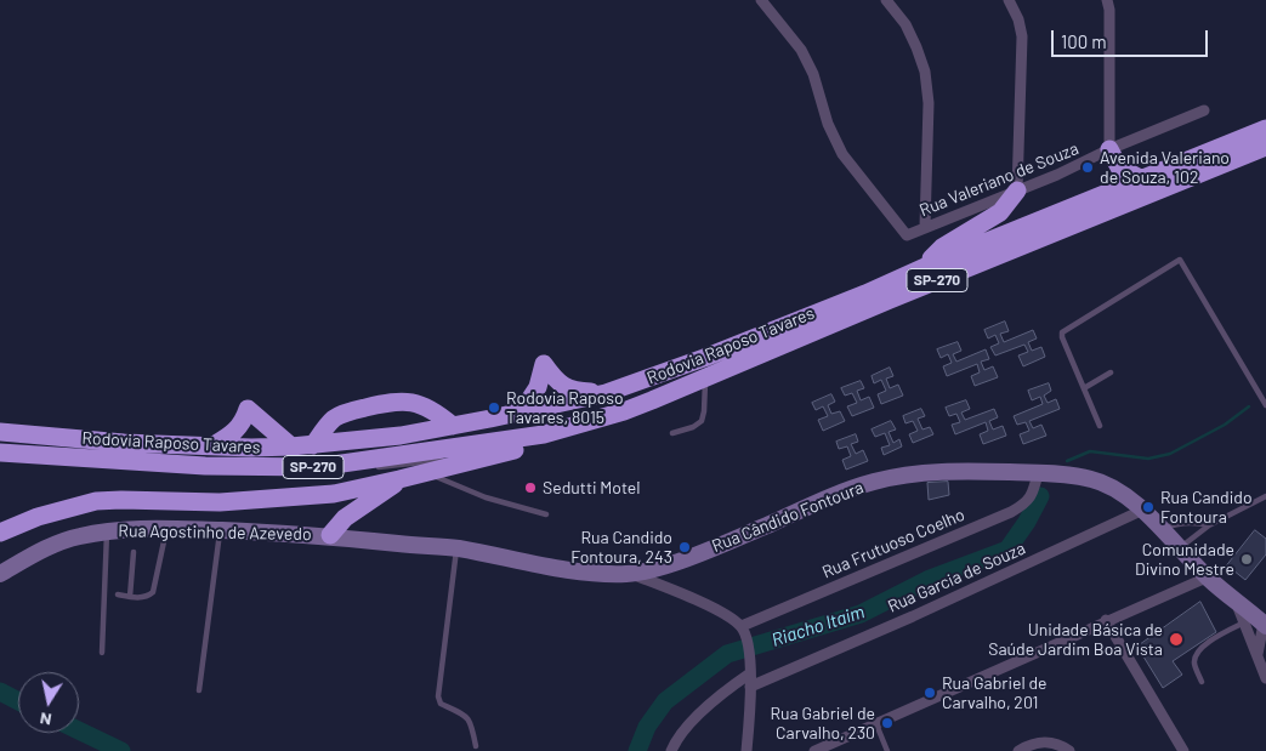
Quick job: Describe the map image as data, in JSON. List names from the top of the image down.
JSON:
{
  "streets": {
    "highway": ["SP-270", "Rodovia Raposo Tavares"],
    "main road": ["Rua Cândido Fontoura", "Rua Agostinho de Azevedo"],
    "street": ["Rua Valeriano de Souza", "Rua Frutuoso Coelho", "Rua Garcia de Souza"]
  },
  "crossings": [
    ["Rua Cândido Fontoura", "Rua Agostinho de Azevedo"],
    ["Rua Cândido Fontoura", "Rua Frutuoso Coelho"],
    ["Rua Cândido Fontoura", "Rua Garcia de Souza"]
  ],
  "water": ["Riacho Itaim"],
  "places": [
    "Avenida Valeriano de Souza, 102",
    "Rodovia Raposo Tavares, 8015",
    "Sedutti Motel",
    "Rua Candido Fontoura",
    "Rua Candido Fontoura, 243",
    "Comunidade Divino Mestre",
    "Unidade Básica de Saúde Jardim Boa Vista",
    "Rua Gabriel de Carvalho, 201",
    "Rua Gabriel de Carvalho, 230"
  ],
  "scale_bar": "100 m",
  "north": "bottom"
}
